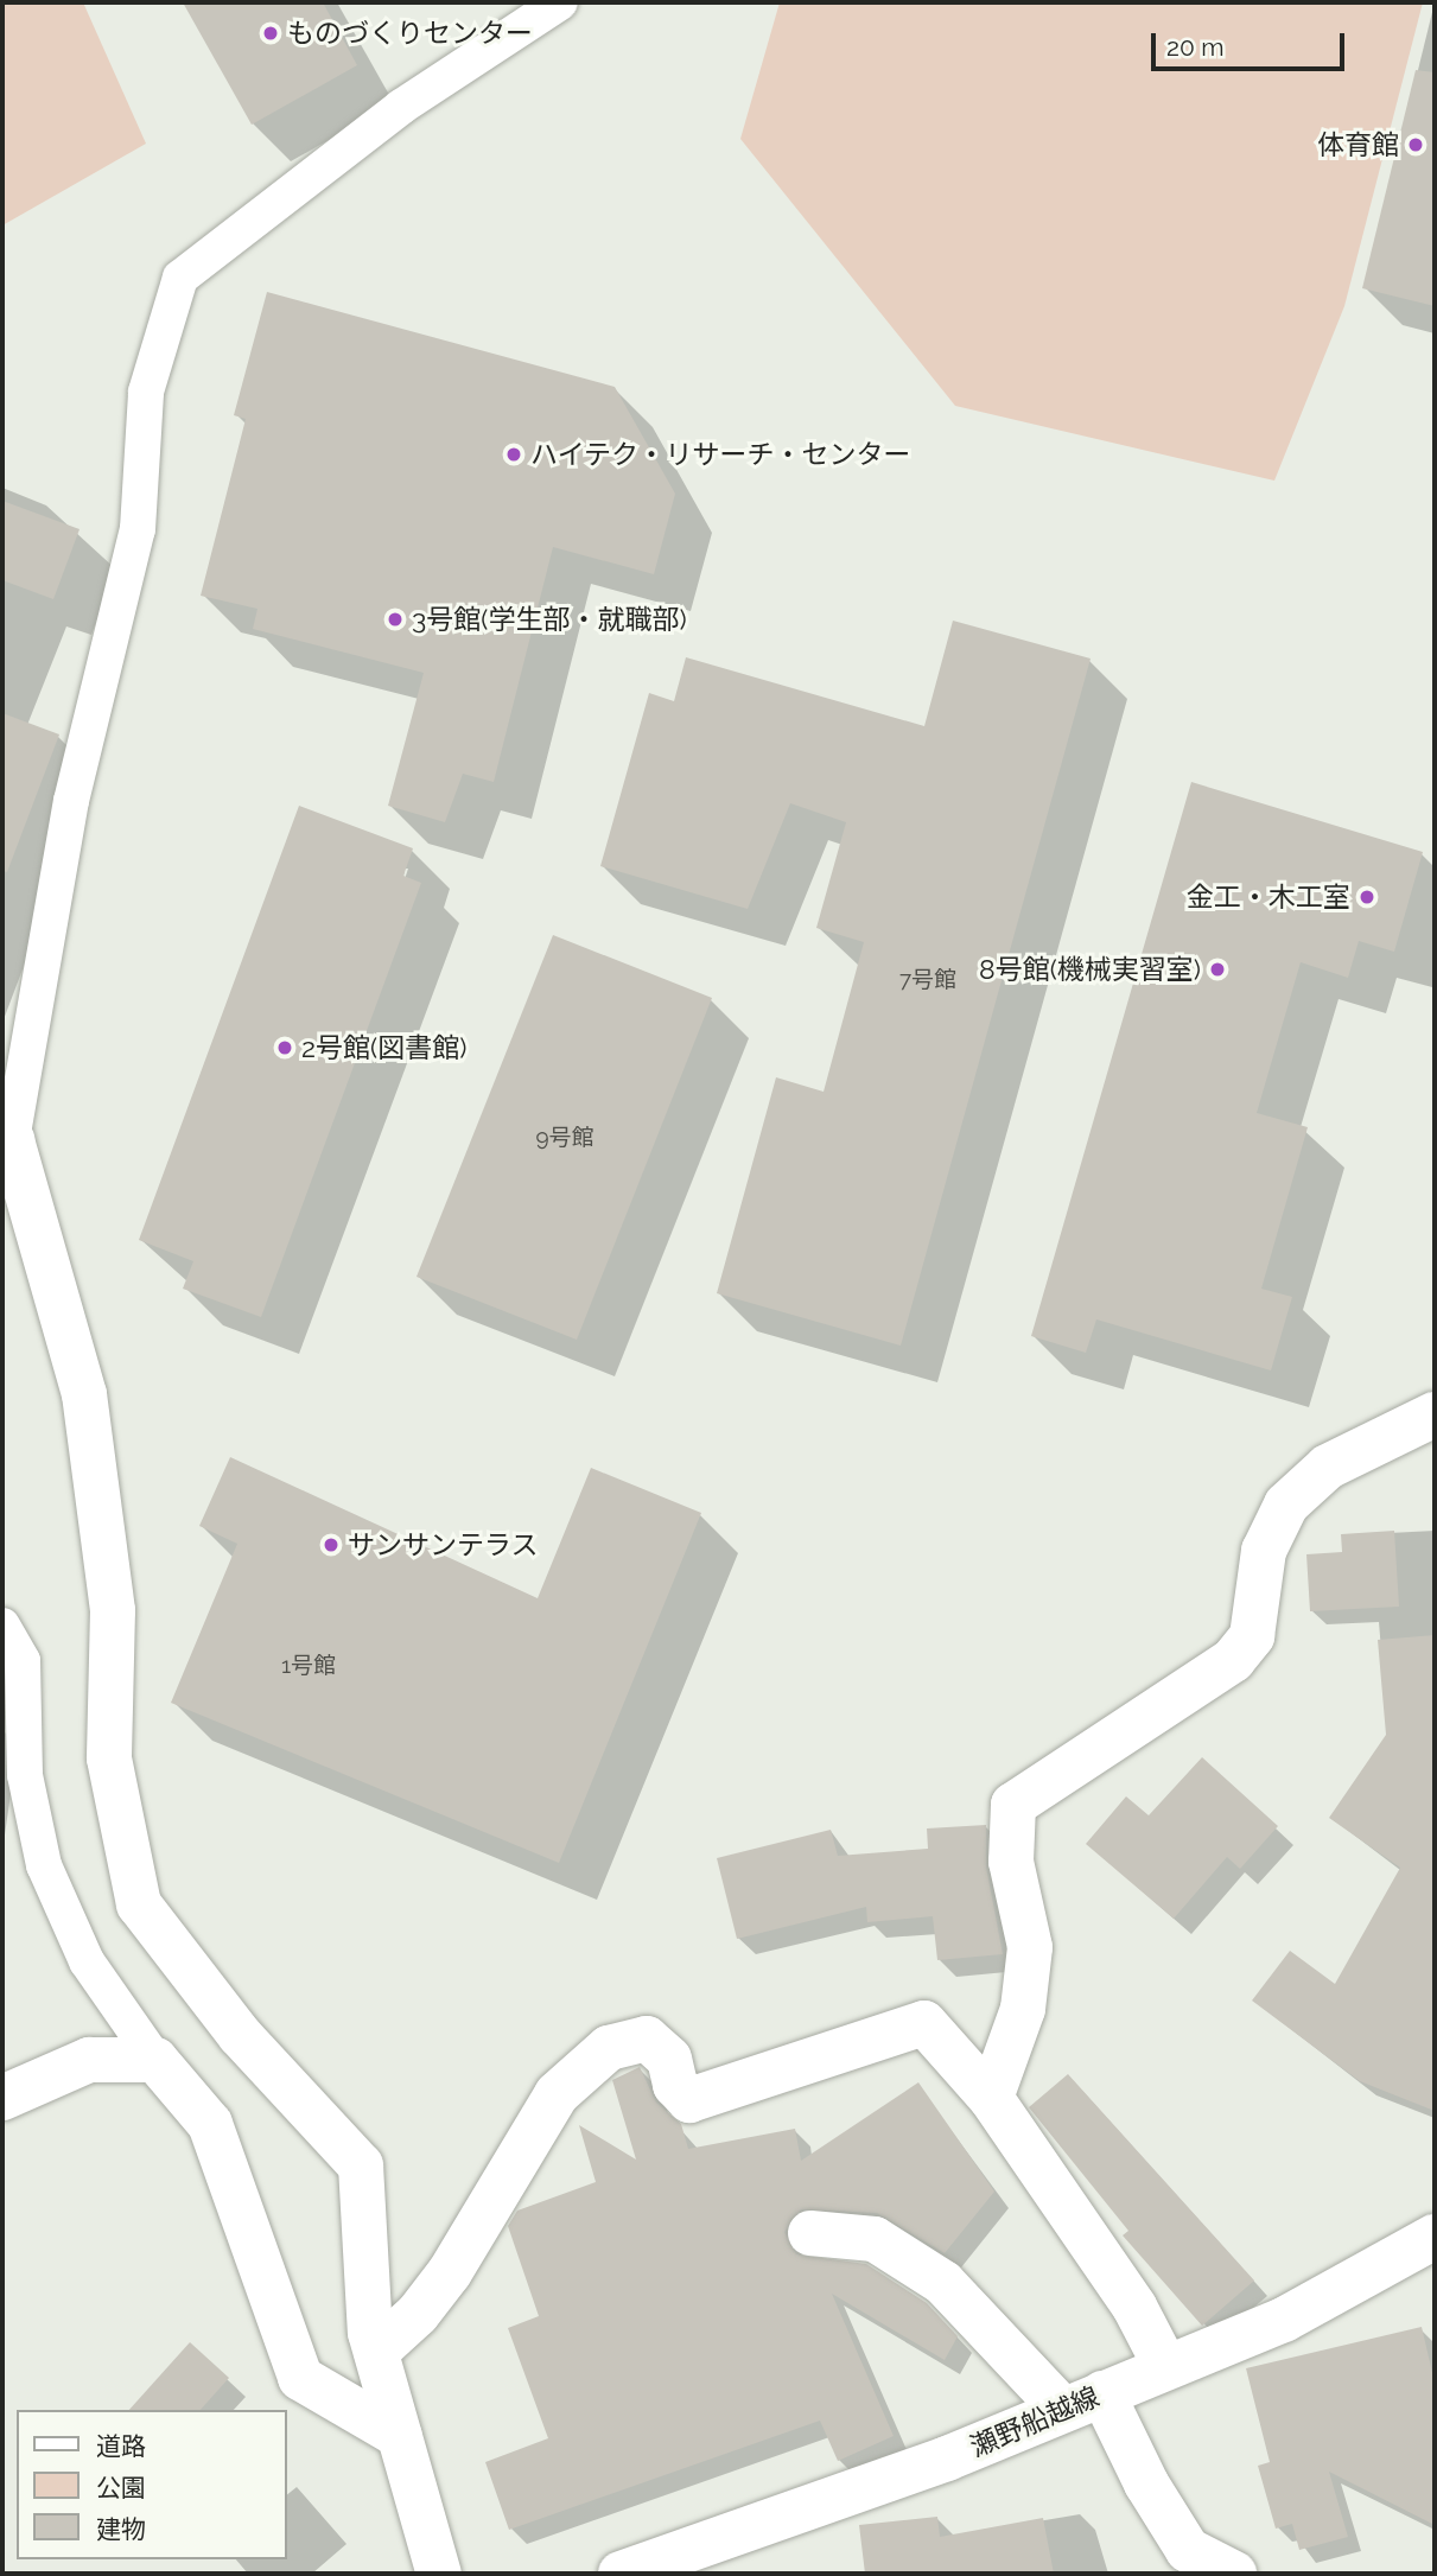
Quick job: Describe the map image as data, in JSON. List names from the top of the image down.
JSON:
{
  "streets": {
    "street": ["瀬野船越線"]
  },
  "places": [
    "ものづくりセンター",
    "体育館",
    "ハイテク・リサーチ・センター",
    "3号館(学生部・就職部)",
    "金工・木工室",
    "8号館(機械実習室)",
    "2号館(図書館)",
    "サンサンテラス"
  ],
  "house_numbers": ["7号館", "9号館", "1号館"],
  "legend": ["道路", "公園", "建物"],
  "scale_bar": "20 m"
}
